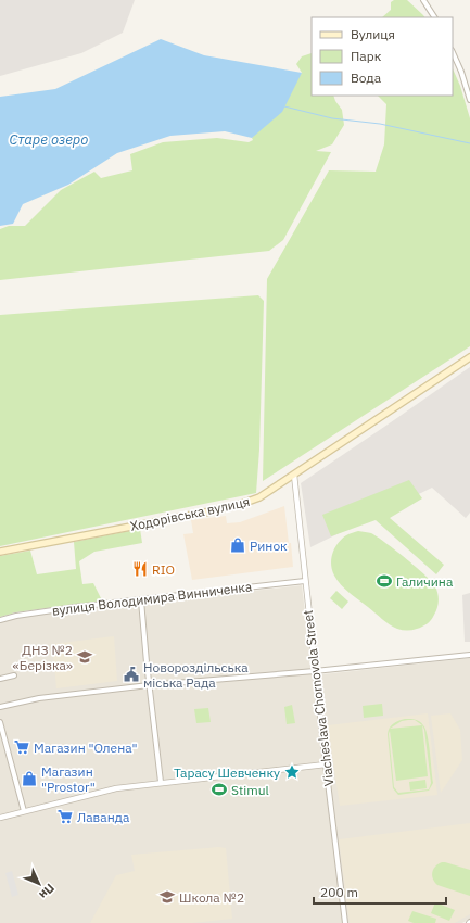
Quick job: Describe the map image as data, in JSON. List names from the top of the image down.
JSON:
{
  "streets": {
    "main road": ["Ходорівська вулиця"],
    "street": ["вулиця Володимира Винниченка", "Viacheslava Chornovola Street"]
  },
  "crossings": [
    ["Ходорівська вулиця", "Viacheslava Chornovola Street"],
    ["вулиця Володимира Винниченка", "Viacheslava Chornovola Street"]
  ],
  "water": ["Старе озеро"],
  "places": {
    "shop": ["Ринок", "Магазин \"Prostor\""],
    "restaurant": ["RIO"],
    "sports": ["Галичина", "Stimul"],
    "school or university": ["ДНЗ №2 «Берізка»", "Школа №2"],
    "public building": ["Новороздільська міська Рада"],
    "supermarket": ["Магазин \"Олена\"", "Лаванда"],
    "place": ["Тарасу Шевченку"]
  },
  "legend": ["Вулиця", "Парк", "Вода"],
  "scale_bar": "200 m",
  "north": "bottom right"
}
